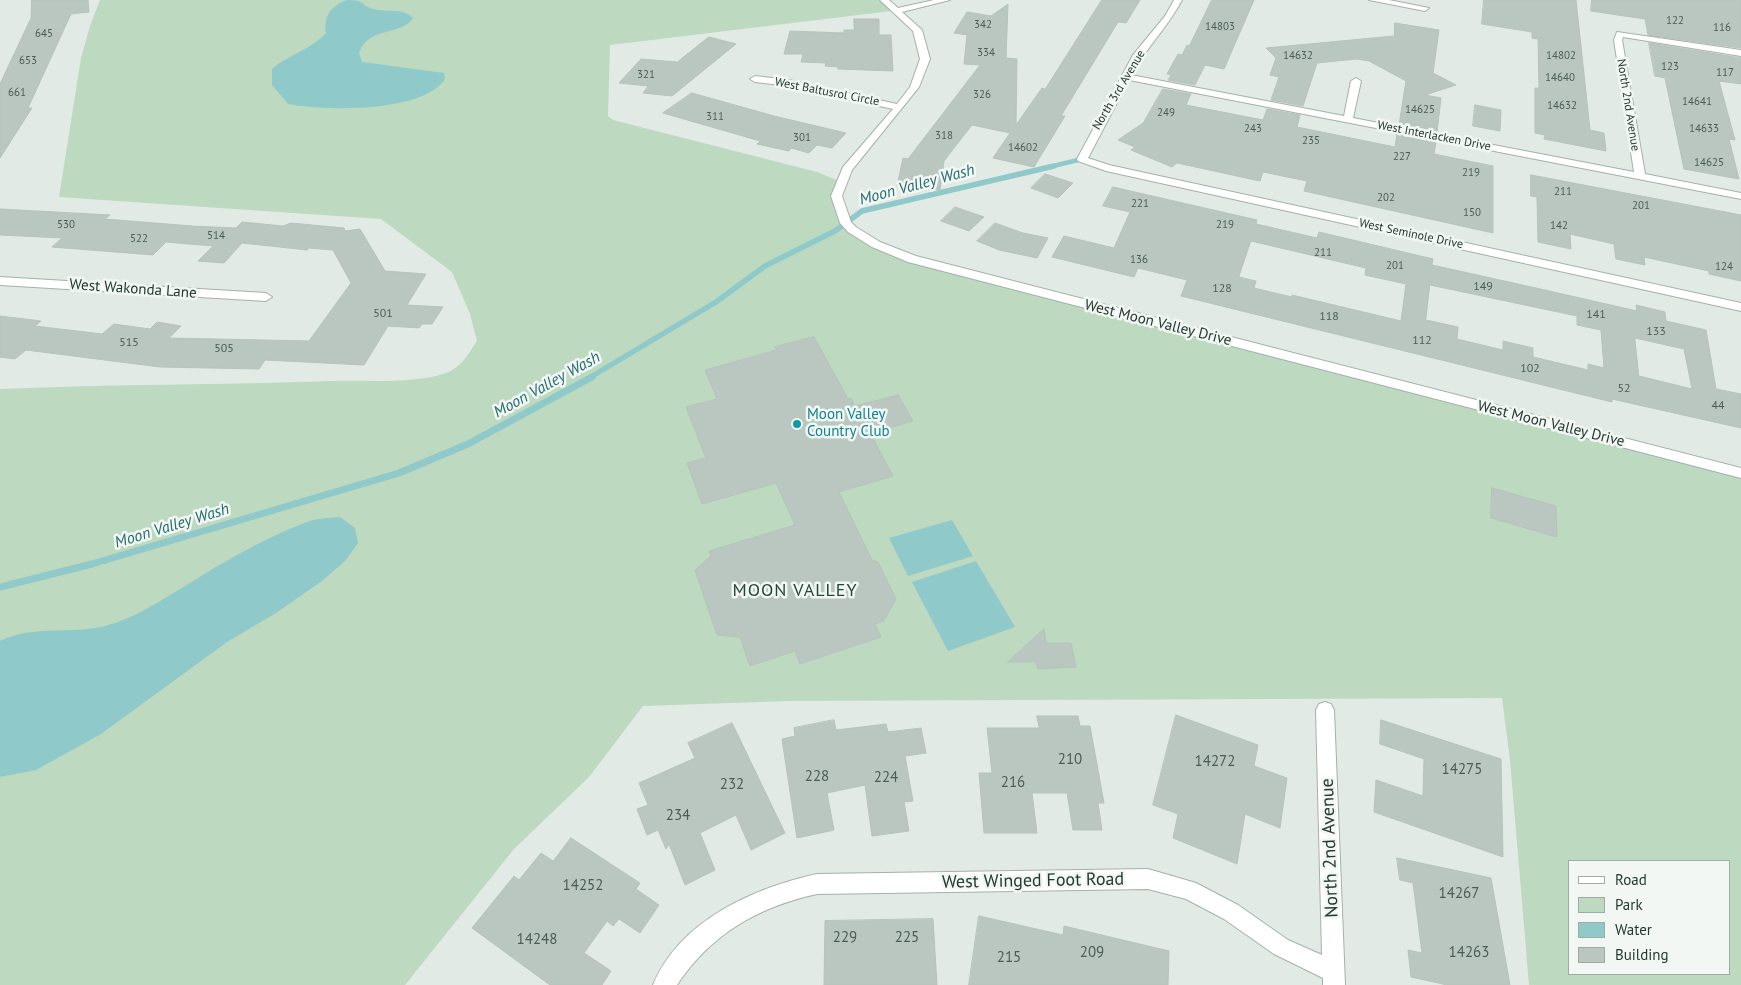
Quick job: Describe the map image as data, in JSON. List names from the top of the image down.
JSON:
{
  "streets": {
    "street": [
      "North 3rd Avenue",
      "West Baltusrol Circle",
      "North 2nd Avenue",
      "West Interlacken Drive",
      "West Seminole Drive",
      "West Wakonda Lane",
      "West Moon Valley Drive",
      "West Winged Foot Road"
    ]
  },
  "crossings": [
    ["North 3rd Avenue", "West Interlacken Drive"],
    ["North 3rd Avenue", "West Seminole Drive"],
    ["West Baltusrol Circle", "West Moon Valley Drive"],
    ["North 2nd Avenue", "West Interlacken Drive"],
    ["North 2nd Avenue", "West Winged Foot Road"]
  ],
  "districts": ["MOON VALLEY"],
  "water": ["Moon Valley Wash"],
  "places": ["Moon Valley Country Club"],
  "house_numbers": [
    "122",
    "342",
    "14803",
    "116",
    "645",
    "334",
    "14632",
    "14802",
    "653",
    "123",
    "117",
    "321",
    "14640",
    "661",
    "326",
    "14641",
    "14632",
    "14625",
    "249",
    "311",
    "243",
    "14633",
    "318",
    "301",
    "235",
    "14602",
    "227",
    "14625",
    "219",
    "211",
    "202",
    "221",
    "201",
    "150",
    "530",
    "219",
    "142",
    "514",
    "522",
    "211",
    "136",
    "201",
    "124",
    "149",
    "128",
    "501",
    "141",
    "118",
    "133",
    "112",
    "515",
    "505",
    "102",
    "52",
    "44",
    "210",
    "14272",
    "14275",
    "228",
    "224",
    "216",
    "232",
    "234",
    "14252",
    "14267",
    "229",
    "225",
    "14248",
    "209",
    "14263",
    "215"
  ],
  "legend": [
    "Road",
    "Park",
    "Water",
    "Building"
  ]
}
